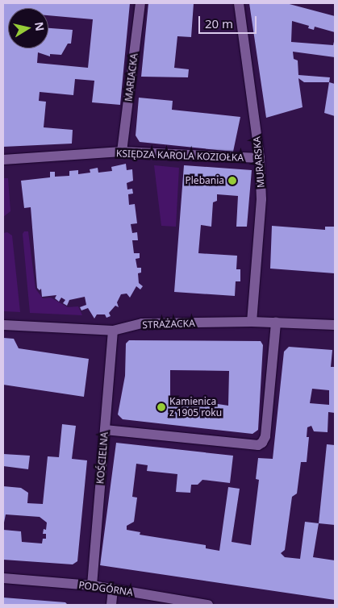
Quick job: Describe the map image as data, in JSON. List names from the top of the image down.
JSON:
{
  "streets": {
    "street": [
      "MARIACKA",
      "KSIĘDZA KAROLA KOZIOŁKA",
      "MURARSKA",
      "STRAŻACKA",
      "KOŚCIELNA",
      "PODGÓRNA"
    ]
  },
  "crossings": [
    ["MARIACKA", "KSIĘDZA KAROLA KOZIOŁKA"],
    ["KSIĘDZA KAROLA KOZIOŁKA", "MURARSKA"],
    ["MURARSKA", "STRAŻACKA"],
    ["STRAŻACKA", "KOŚCIELNA"],
    ["KOŚCIELNA", "PODGÓRNA"]
  ],
  "places": ["Plebania", "Kamienica z 1905 roku"],
  "scale_bar": "20 m",
  "north": "right"
}
